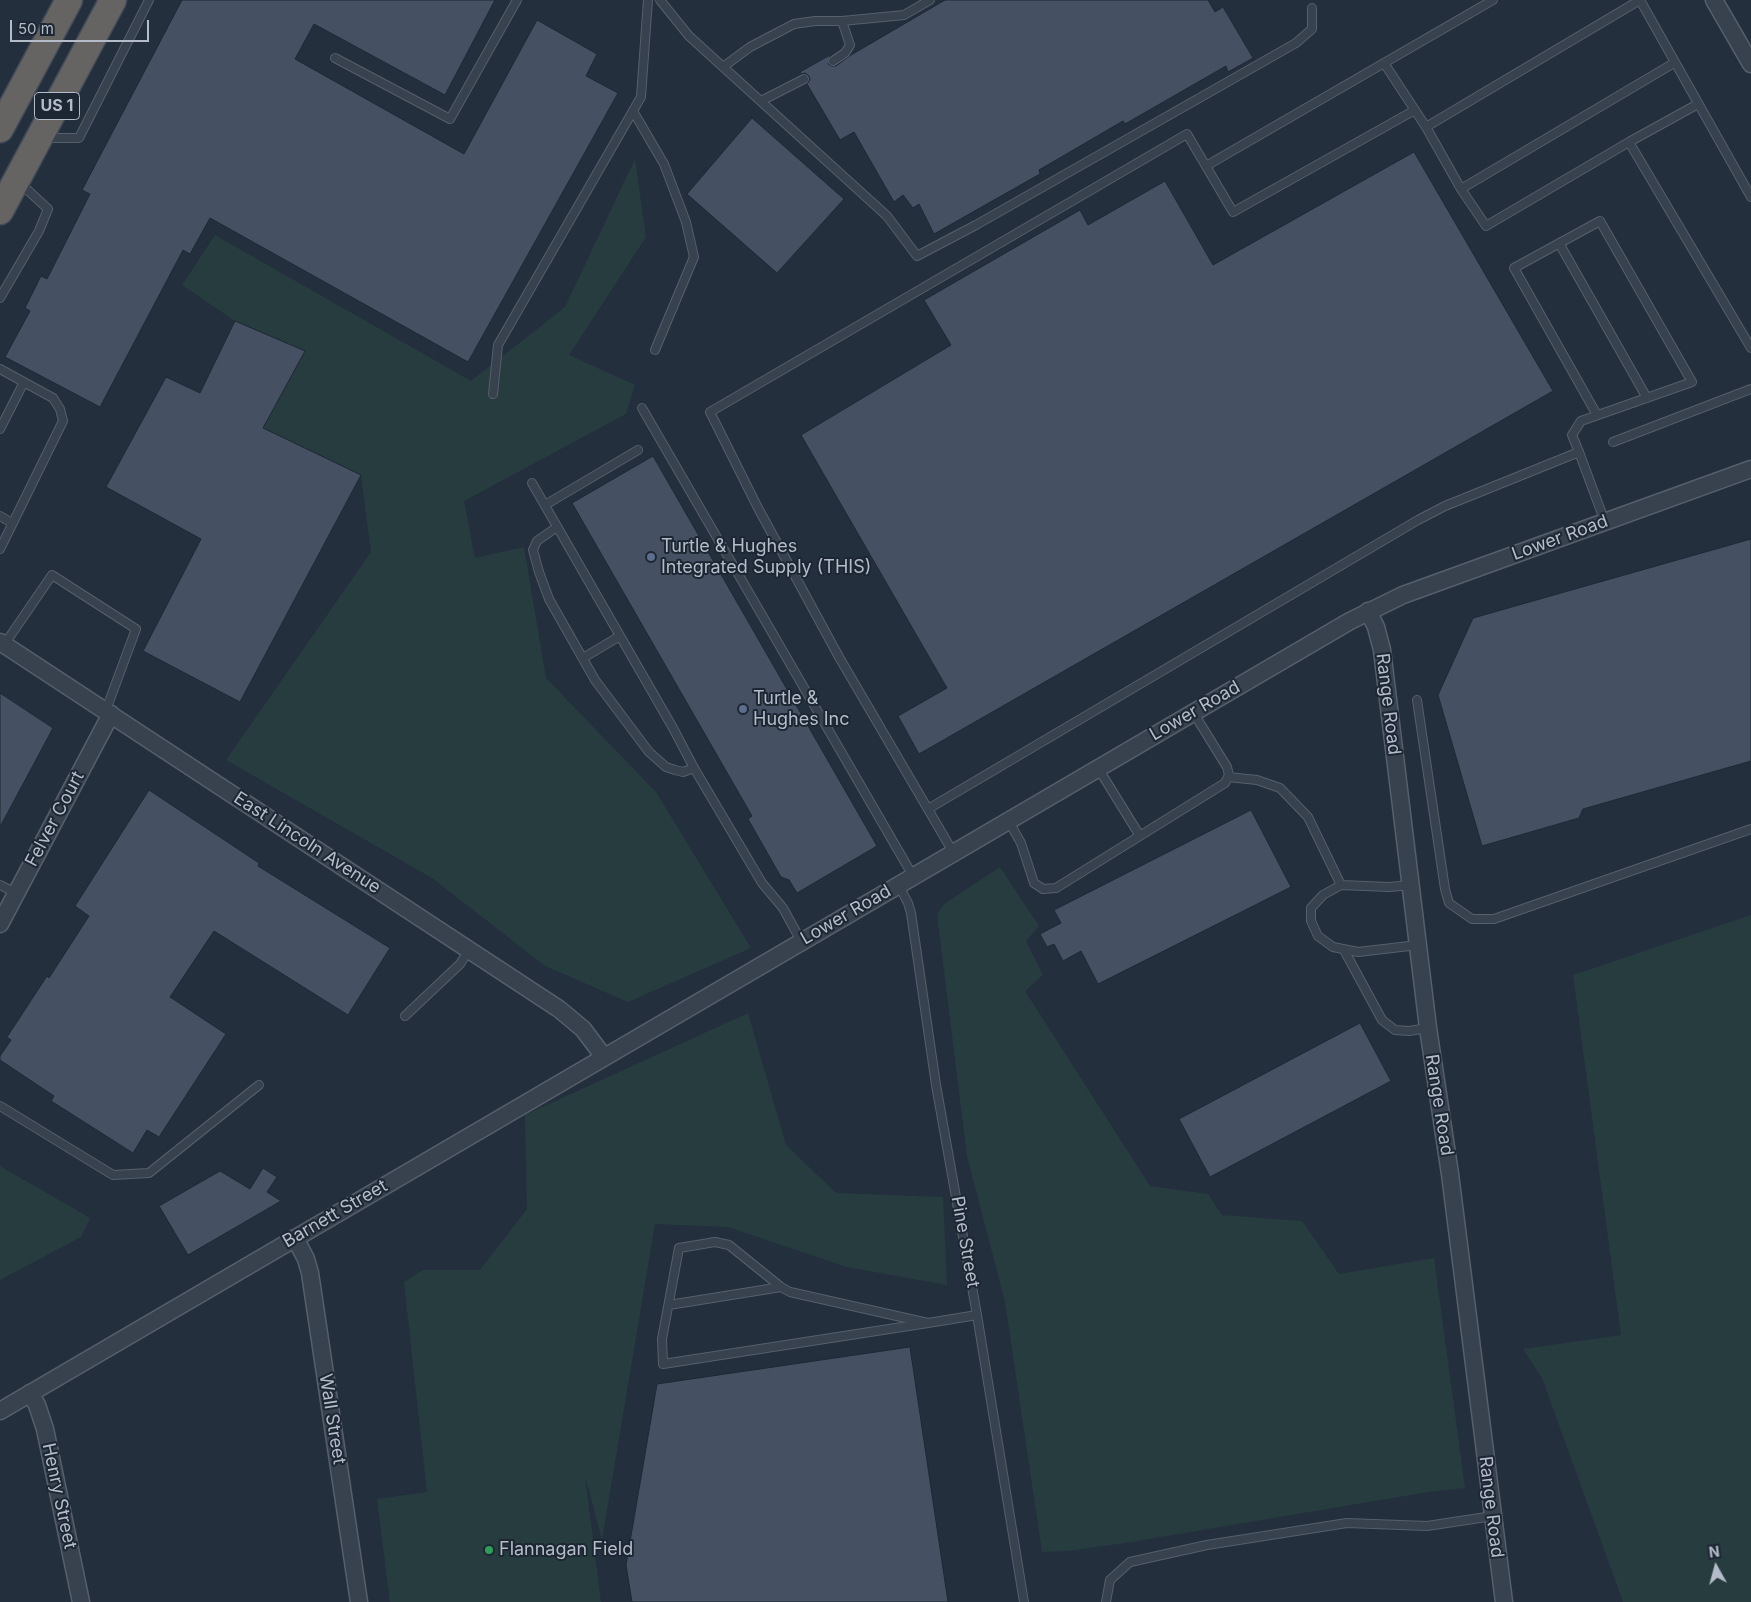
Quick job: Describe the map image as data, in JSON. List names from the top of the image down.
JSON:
{
  "streets": {
    "highway": ["US 1"],
    "street": [
      "Lower Road",
      "Range Road",
      "Felver Court",
      "East Lincoln Avenue",
      "Barnett Street",
      "Wall Street",
      "Henry Street"
    ],
    "lane": ["Pine Street"]
  },
  "crossings": [
    ["Lower Road", "Range Road"],
    ["Lower Road", "Barnett Street"],
    ["Lower Road", "Pine Street"],
    ["Felver Court", "East Lincoln Avenue"],
    ["East Lincoln Avenue", "Barnett Street"],
    ["Barnett Street", "Wall Street"],
    ["Barnett Street", "Henry Street"]
  ],
  "places": ["Turtle & Hughes Integrated Supply (THIS)", "Turtle & Hughes Inc", "Flannagan Field"],
  "scale_bar": "50 m",
  "north": "top"
}
